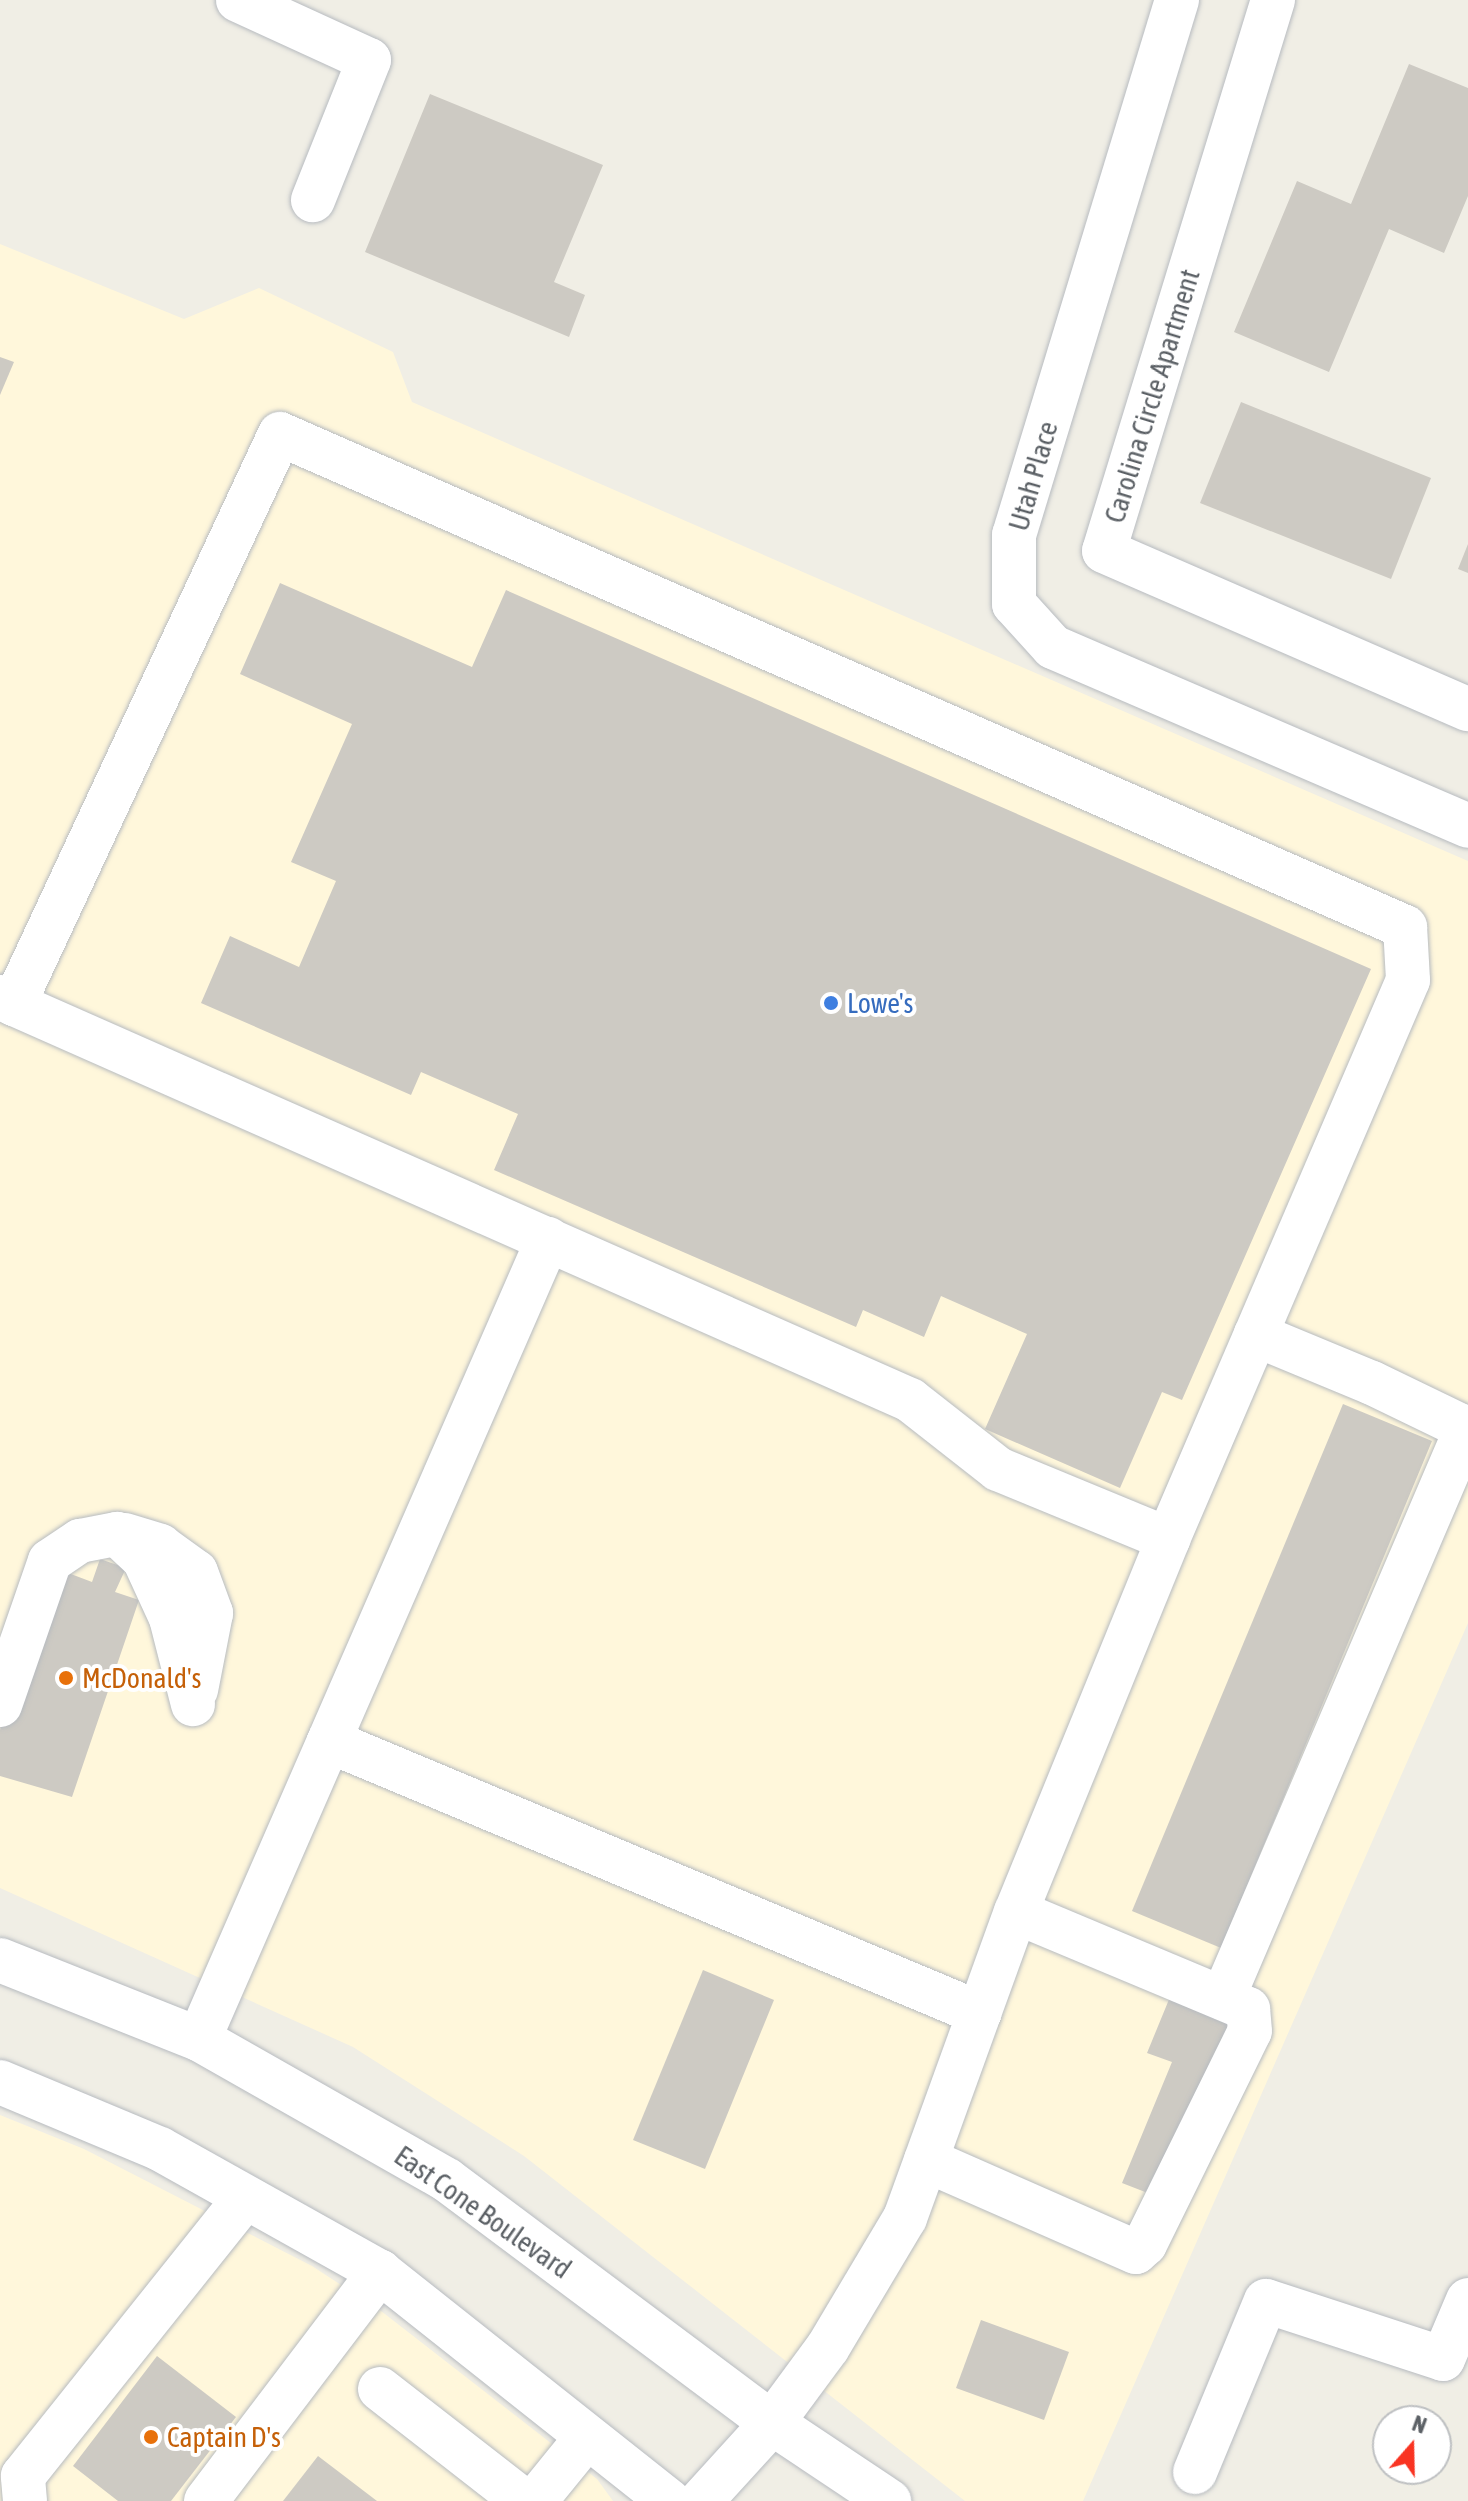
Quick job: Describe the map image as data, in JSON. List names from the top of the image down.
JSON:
{
  "streets": {
    "street": ["Carolina Circle Apartment", "Utah Place", "East Cone Boulevard"]
  },
  "places": ["Lowe's", "McDonald's", "Captain D's"],
  "north": "top"
}
